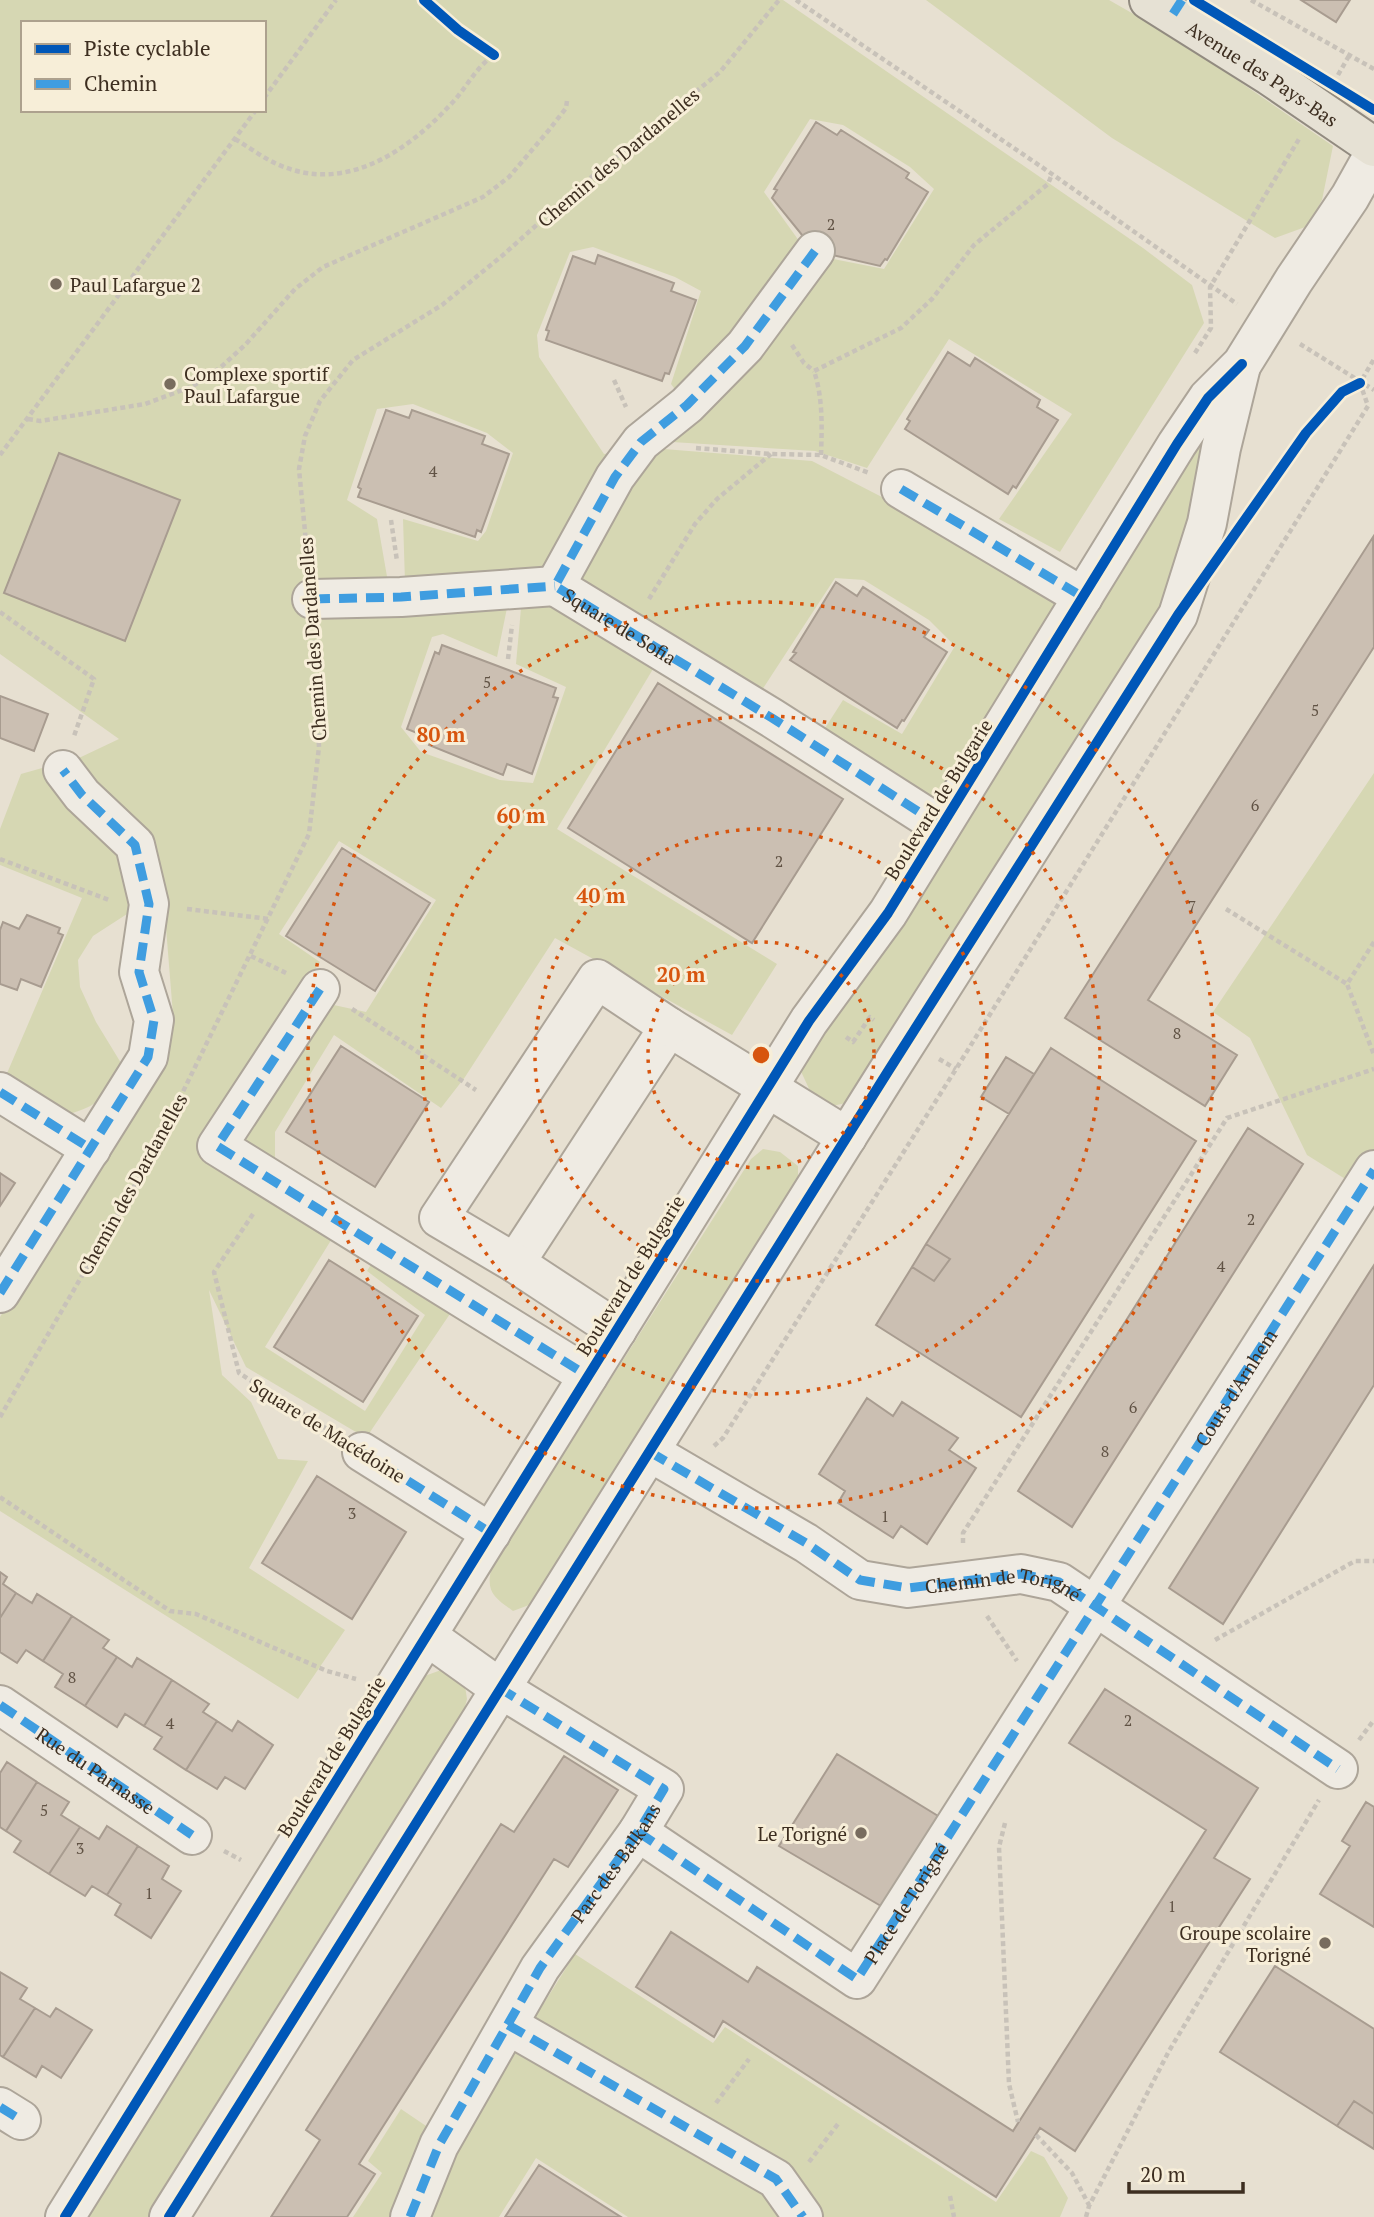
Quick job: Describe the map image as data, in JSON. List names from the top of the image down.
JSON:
{
  "streets": {
    "main road": ["Avenue des Pays-Bas"],
    "street": [
      "Square de Sofia",
      "Boulevard de Bulgarie",
      "Cours d'Arnhem",
      "Square de Macédoine",
      "Chemin de Torigné",
      "Rue du Parnasse",
      "Parc des Balkans",
      "Place de Torigné"
    ],
    "path": ["Chemin des Dardanelles"]
  },
  "crossings": [
    ["Square de Sofia", "Boulevard de Bulgarie"],
    ["Boulevard de Bulgarie", "Square de Macédoine"],
    ["Boulevard de Bulgarie", "Chemin de Torigné"],
    ["Boulevard de Bulgarie", "Parc des Balkans"],
    ["Cours d'Arnhem", "Chemin de Torigné"],
    ["Cours d'Arnhem", "Place de Torigné"],
    ["Chemin de Torigné", "Place de Torigné"],
    ["Parc des Balkans", "Place de Torigné"]
  ],
  "places": [
    "Paul Lafargue 2",
    "Complexe sportif Paul Lafargue",
    "Le Torigné",
    "Groupe scolaire Torigné"
  ],
  "house_numbers": [
    "2",
    "4",
    "5",
    "5",
    "6",
    "2",
    "7",
    "8",
    "2",
    "4",
    "6",
    "8",
    "3",
    "1",
    "8",
    "2",
    "4",
    "5",
    "3",
    "1",
    "1"
  ],
  "legend": ["Piste cyclable", "Chemin"],
  "scale_bar": "20 m",
  "rings": [
    "80 m",
    "60 m",
    "40 m",
    "20 m"
  ]
}
